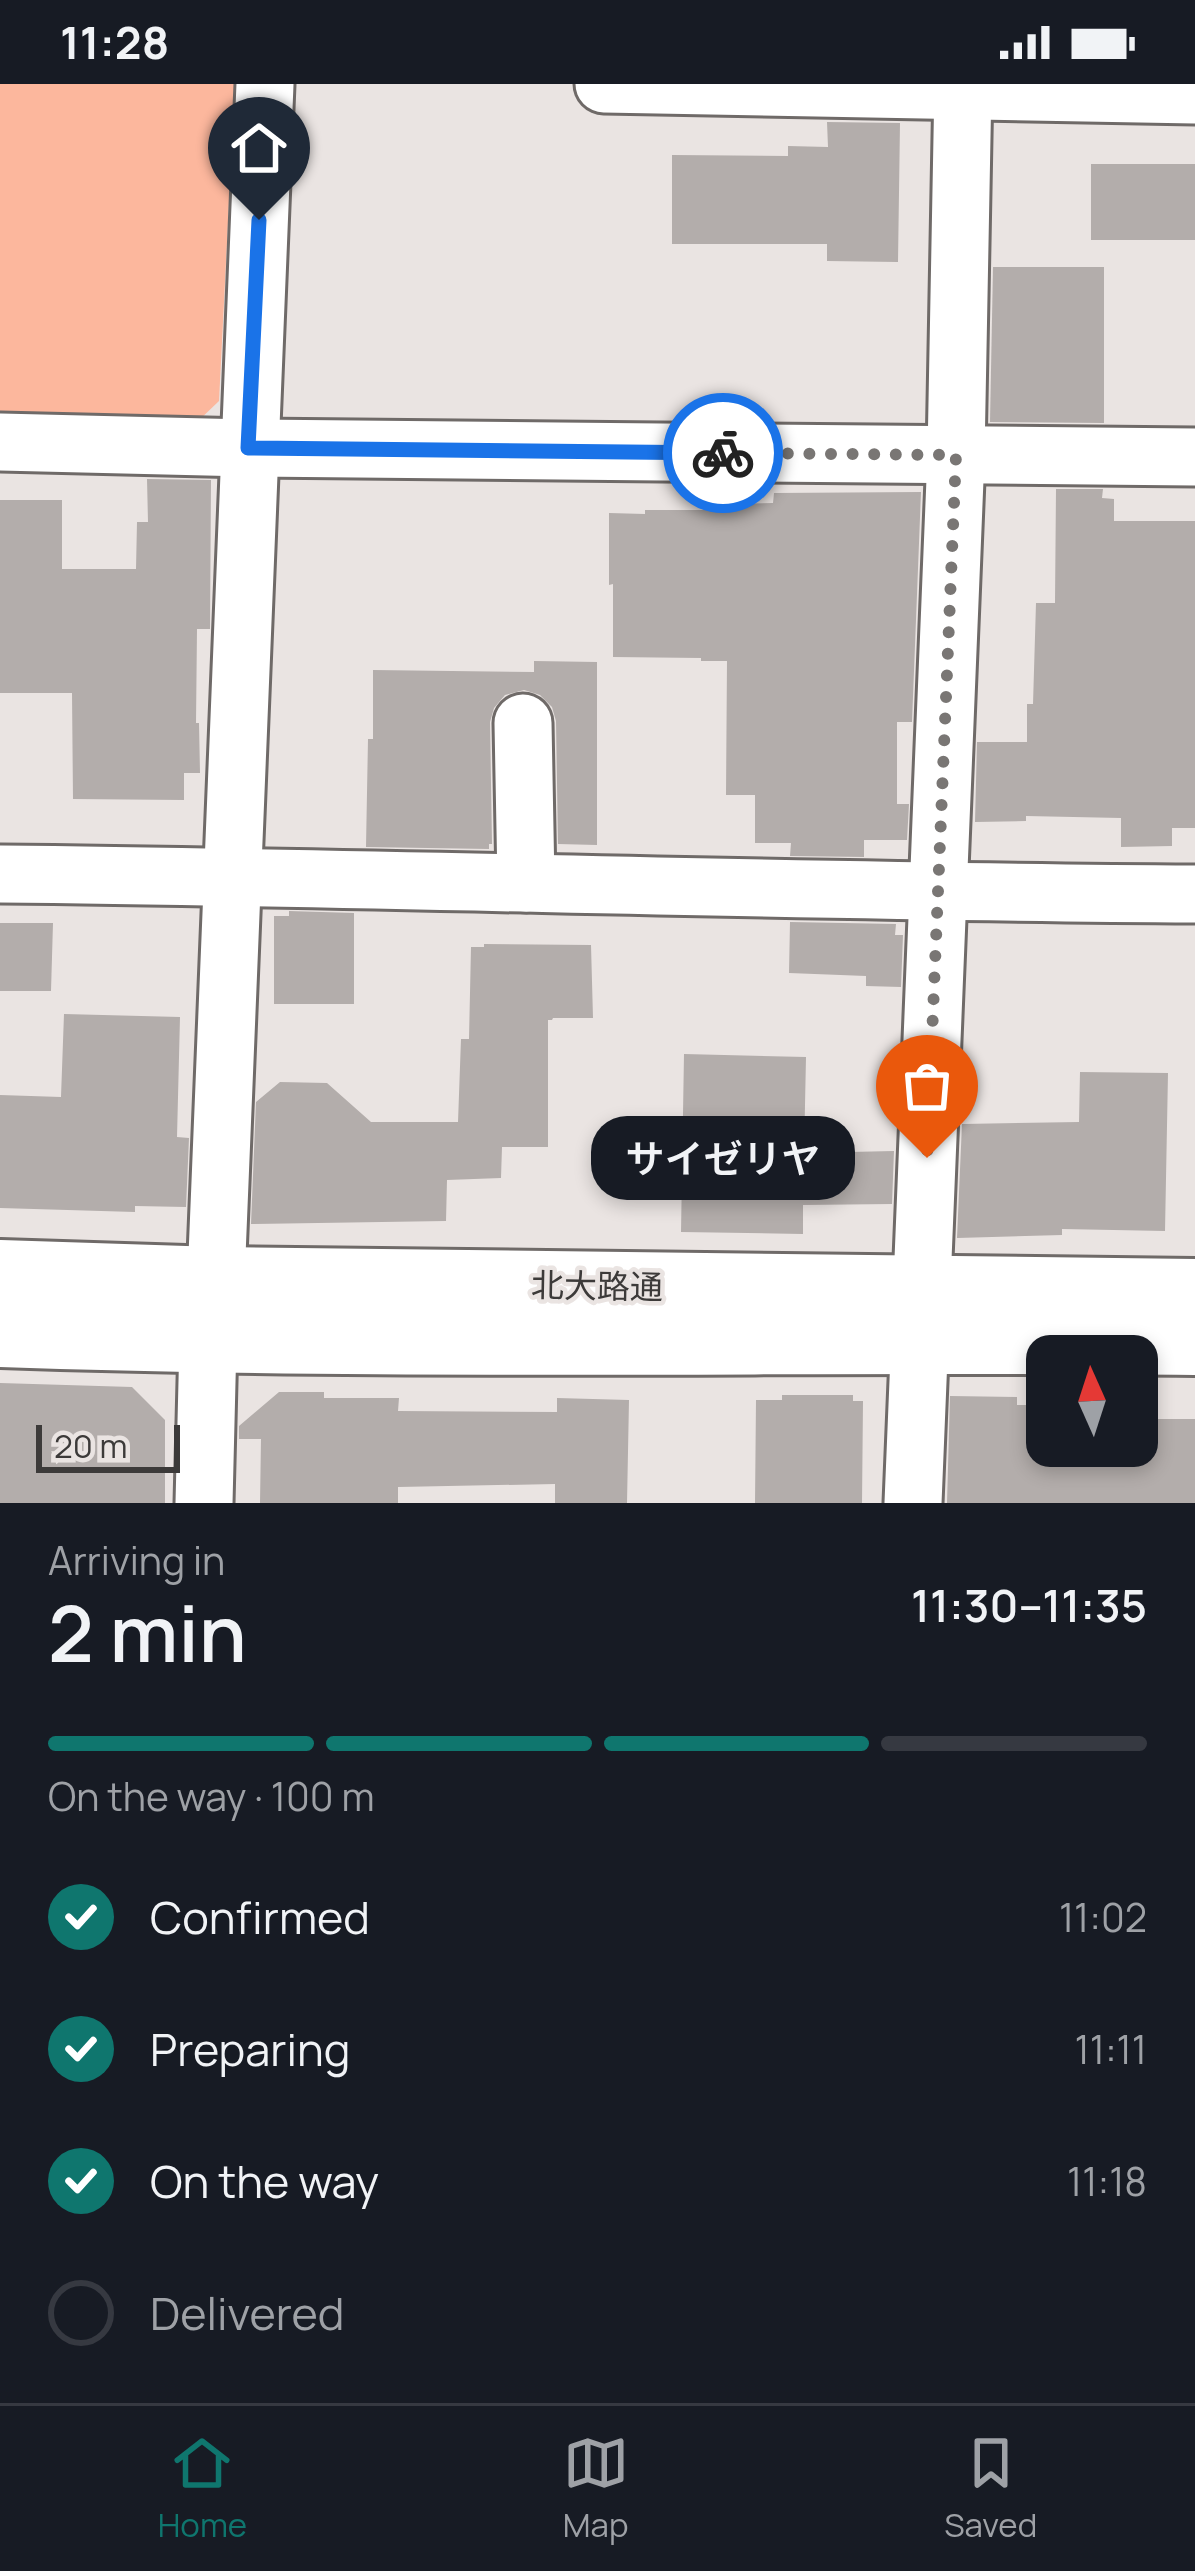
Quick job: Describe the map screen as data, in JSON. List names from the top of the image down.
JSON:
{
  "streets": {
    "main road": ["北大路通"]
  },
  "places": ["サイゼリヤ"],
  "scale_bar": "20 m",
  "north": "top",
  "page": {
    "status": "11:28",
    "bubble": "サイゼリヤ",
    "scale": "20 m",
    "heading": ["2 min", "Arriving in", "11:30–11:35"],
    "bar": "On the way · 100 m",
    "list": [
      ["Confirmed", "11:02"],
      ["Preparing", "11:11"],
      ["On the way", "11:18"],
      "Delivered"
    ],
    "tabs": ["Home", "Map", "Saved"]
  }
}
